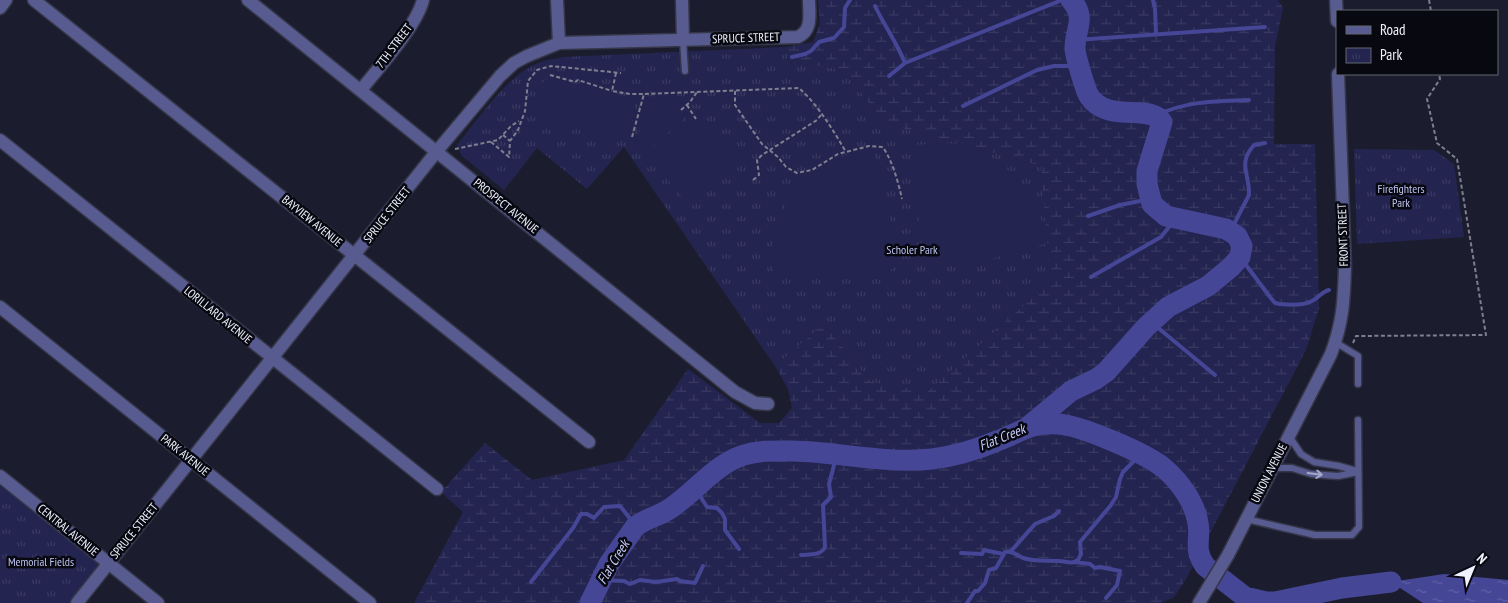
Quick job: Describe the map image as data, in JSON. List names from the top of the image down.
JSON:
{
  "streets": {
    "street": [
      "SPRUCE STREET",
      "7TH STREET",
      "PROSPECT AVENUE",
      "BAYVIEW AVENUE",
      "FRONT STREET",
      "LORILLARD AVENUE",
      "PARK AVENUE",
      "UNION AVENUE",
      "CENTRAL AVENUE"
    ]
  },
  "crossings": [
    ["SPRUCE STREET", "PROSPECT AVENUE"],
    ["SPRUCE STREET", "BAYVIEW AVENUE"],
    ["SPRUCE STREET", "LORILLARD AVENUE"],
    ["SPRUCE STREET", "PARK AVENUE"],
    ["SPRUCE STREET", "CENTRAL AVENUE"],
    ["7TH STREET", "PROSPECT AVENUE"],
    ["FRONT STREET", "UNION AVENUE"]
  ],
  "water": ["Flat Creek"],
  "parks": ["Firefighters Park", "Scholer Park", "Memorial Fields"],
  "legend": ["Road", "Park"],
  "north": "top right"
}
